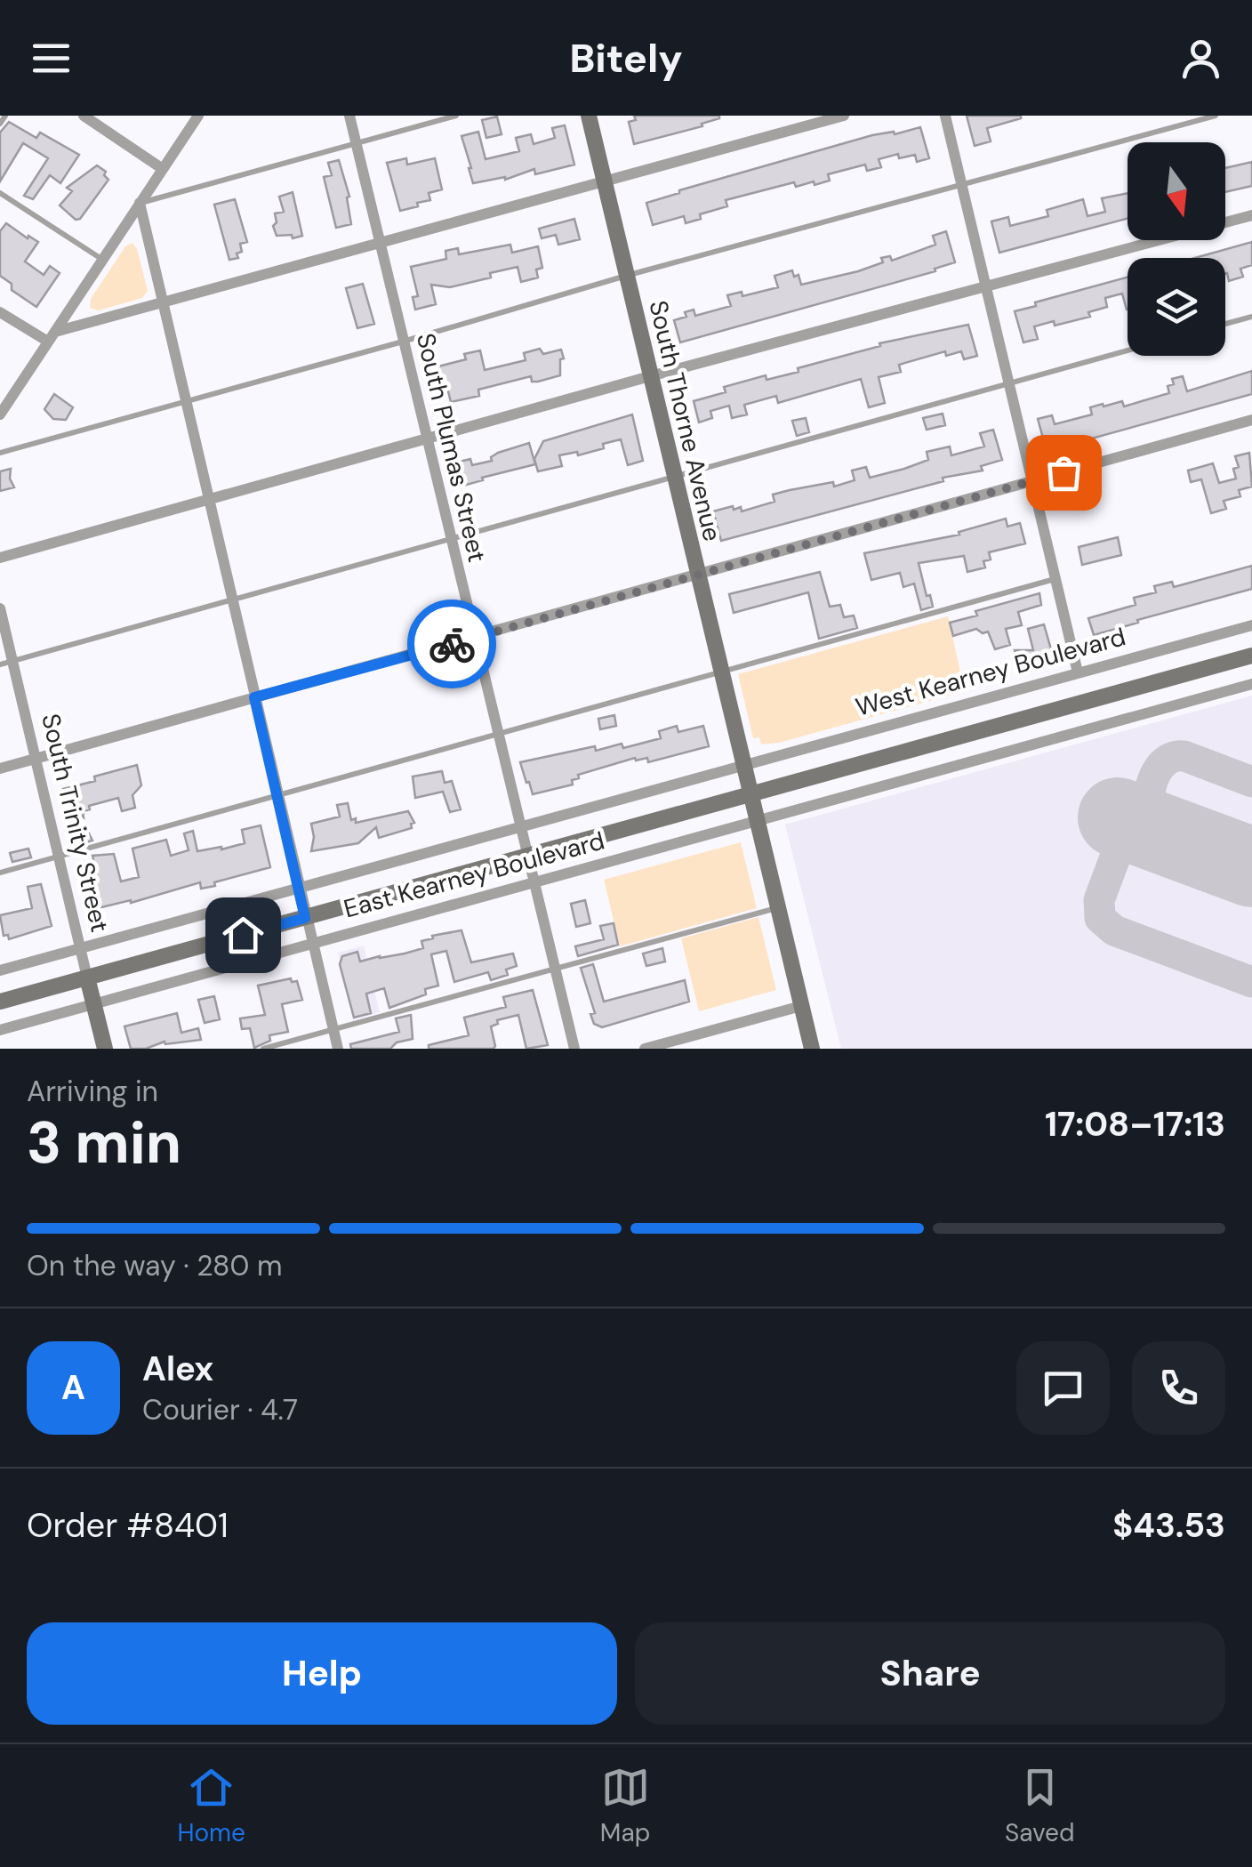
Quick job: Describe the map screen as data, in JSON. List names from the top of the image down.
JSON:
{
  "streets": {
    "main road": ["South Thorne Avenue", "South Trinity Street", "East Kearney Boulevard"],
    "street": ["South Plumas Street", "West Kearney Boulevard"]
  },
  "crossings": [
    ["South Thorne Avenue", "West Kearney Boulevard"],
    ["South Thorne Avenue", "East Kearney Boulevard"],
    ["South Plumas Street", "East Kearney Boulevard"],
    ["West Kearney Boulevard", "East Kearney Boulevard"],
    ["South Trinity Street", "East Kearney Boulevard"]
  ],
  "north": "bottom",
  "page": {
    "header": "Bitely",
    "heading": ["3 min", "Arriving in", "17:08–17:13"],
    "panel": [
      "Alex",
      "Courier · 4.7",
      "Order #8401",
      "$43.53"
    ],
    "bar": "On the way · 280 m",
    "round": "A",
    "buttons": ["Help", "Share"],
    "tabs": ["Home", "Map", "Saved"]
  }
}
